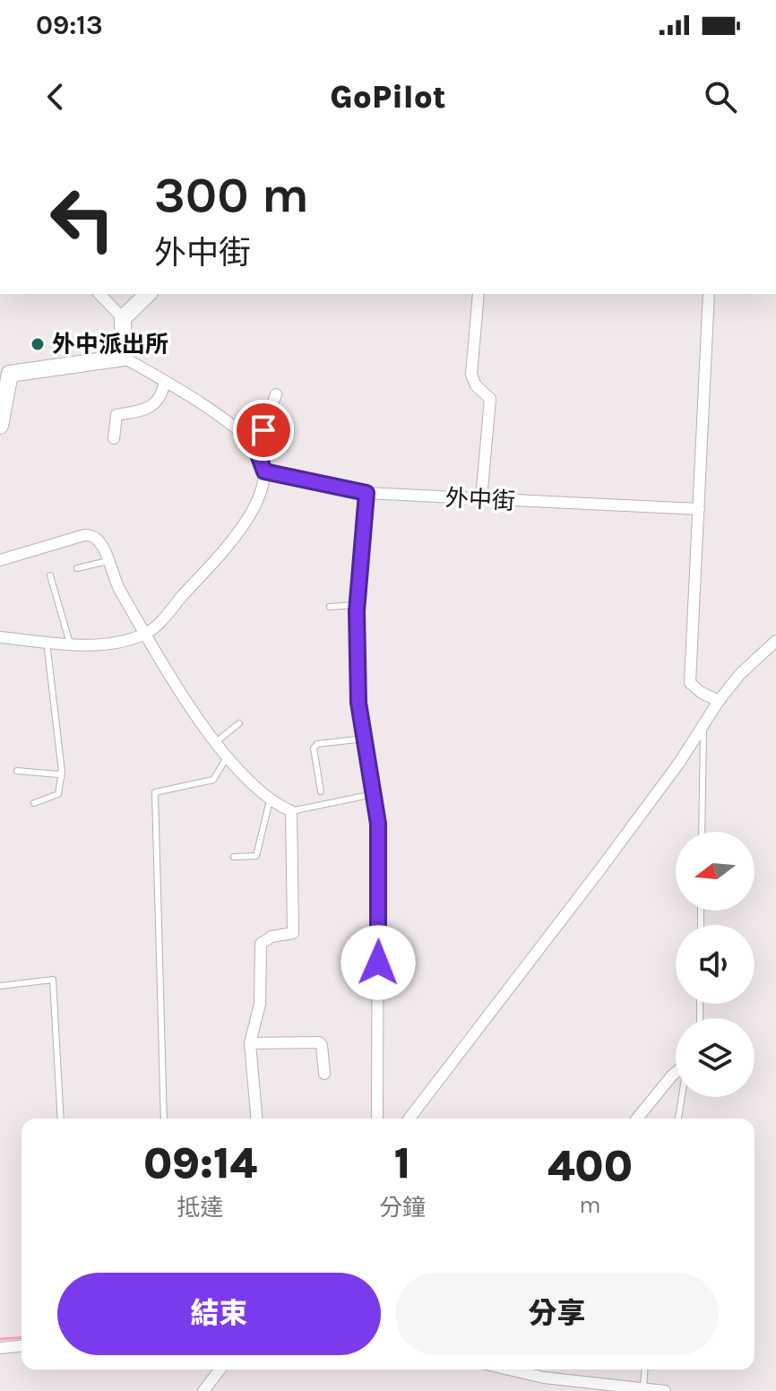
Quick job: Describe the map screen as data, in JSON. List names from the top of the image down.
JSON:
{
  "streets": {
    "street": ["外中街"]
  },
  "places": ["外中派出所"],
  "north": "left",
  "page": {
    "status": "09:13",
    "header": "GoPilot",
    "turn": ["300 m", "外中街"],
    "eta": [
      "09:14",
      "抵達",
      "1",
      "分鐘",
      "400",
      "m"
    ],
    "buttons": ["結束", "分享"]
  }
}
